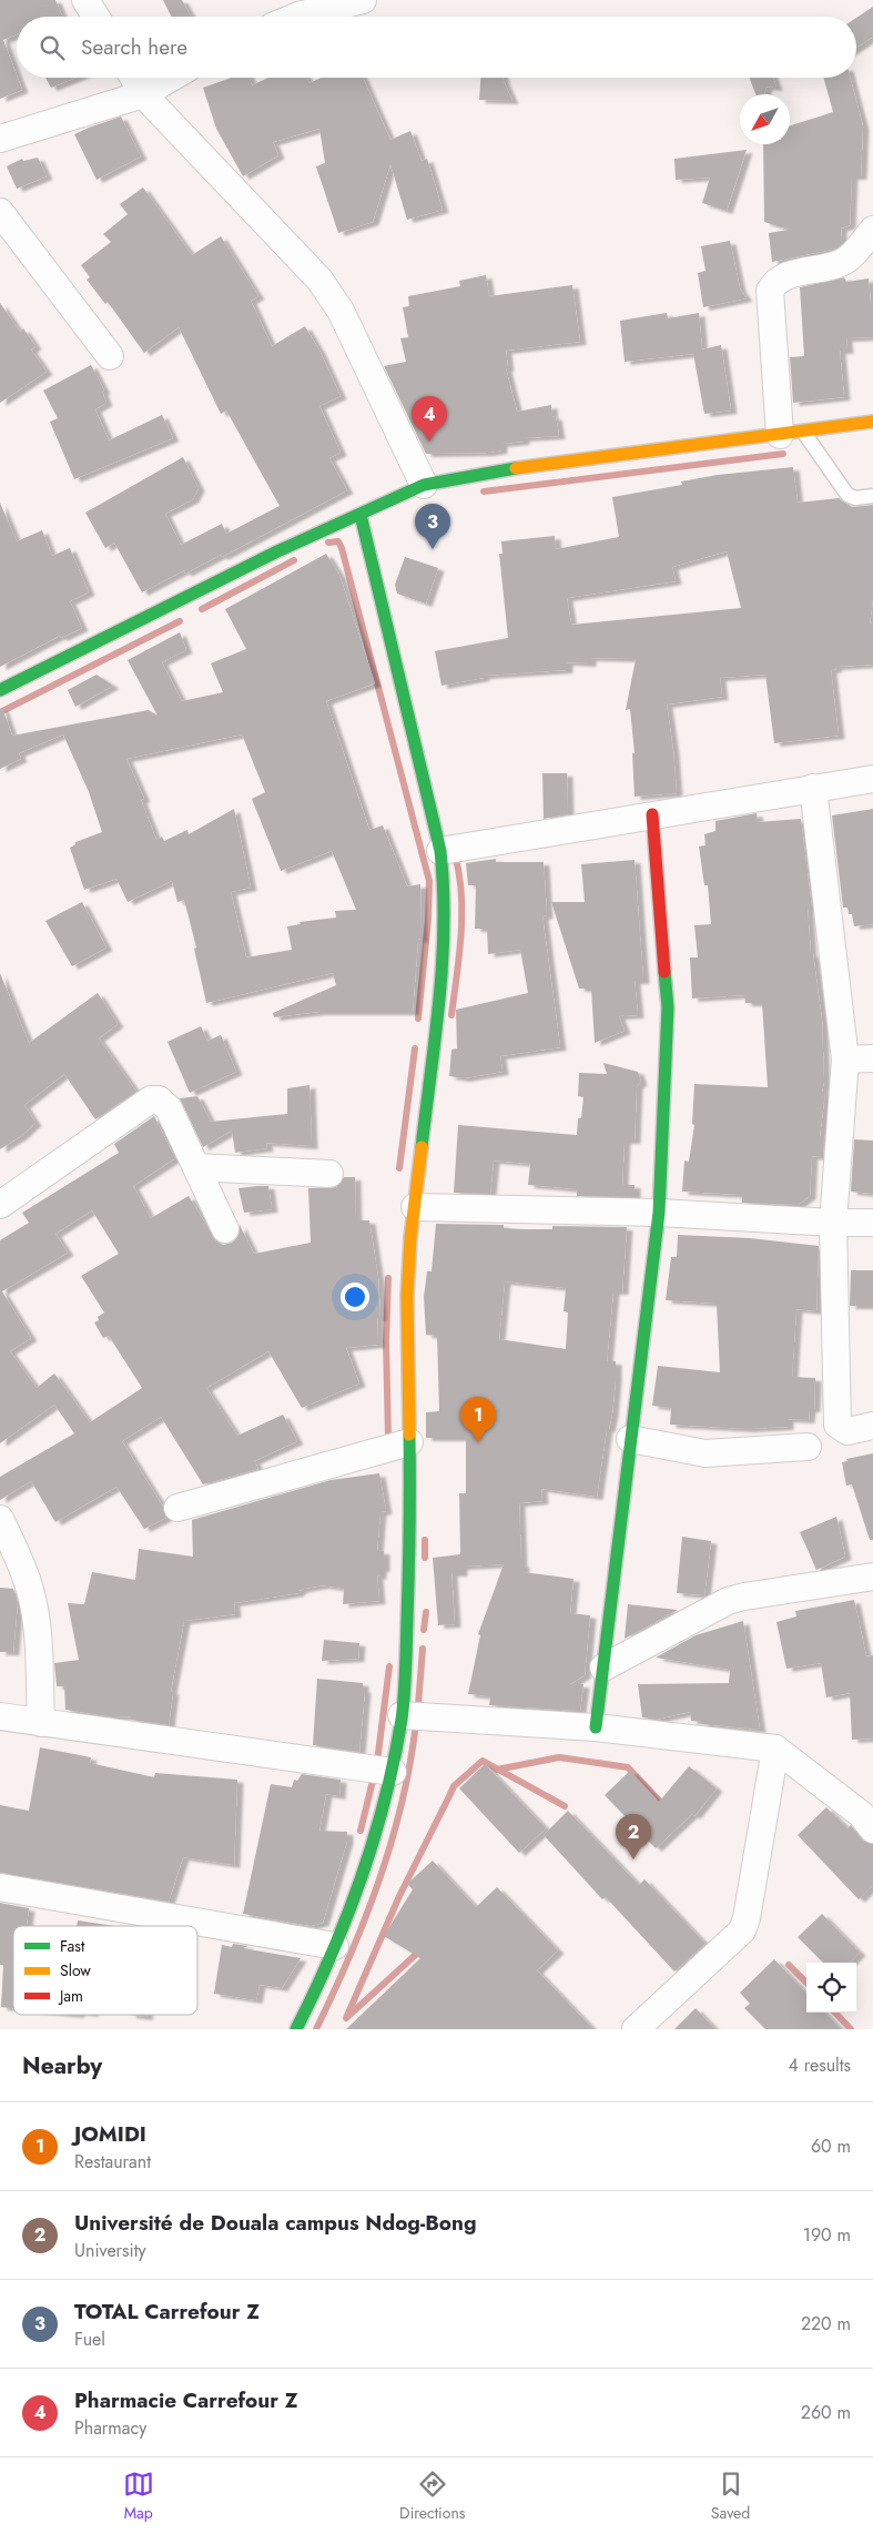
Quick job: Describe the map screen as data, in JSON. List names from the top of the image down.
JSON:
{
  "legend": ["Fast", "Slow", "Jam"],
  "north": "bottom left",
  "page": {
    "search": "Search here",
    "pins": [
      "4",
      "3",
      "1",
      "2"
    ],
    "heading": ["Nearby", "4 results"],
    "list": [
      {
        "mark": "1",
        "name": "JOMIDI",
        "note": "Restaurant",
        "value": "60 m"
      },
      {
        "mark": "2",
        "name": "Université de Douala campus Ndog-Bong",
        "note": "University",
        "value": "190 m"
      },
      {
        "mark": "3",
        "name": "TOTAL Carrefour Z",
        "note": "Fuel",
        "value": "220 m"
      },
      {
        "mark": "4",
        "name": "Pharmacie Carrefour Z",
        "note": "Pharmacy",
        "value": "260 m"
      }
    ],
    "nav": ["Map", "Directions", "Saved"]
  }
}
